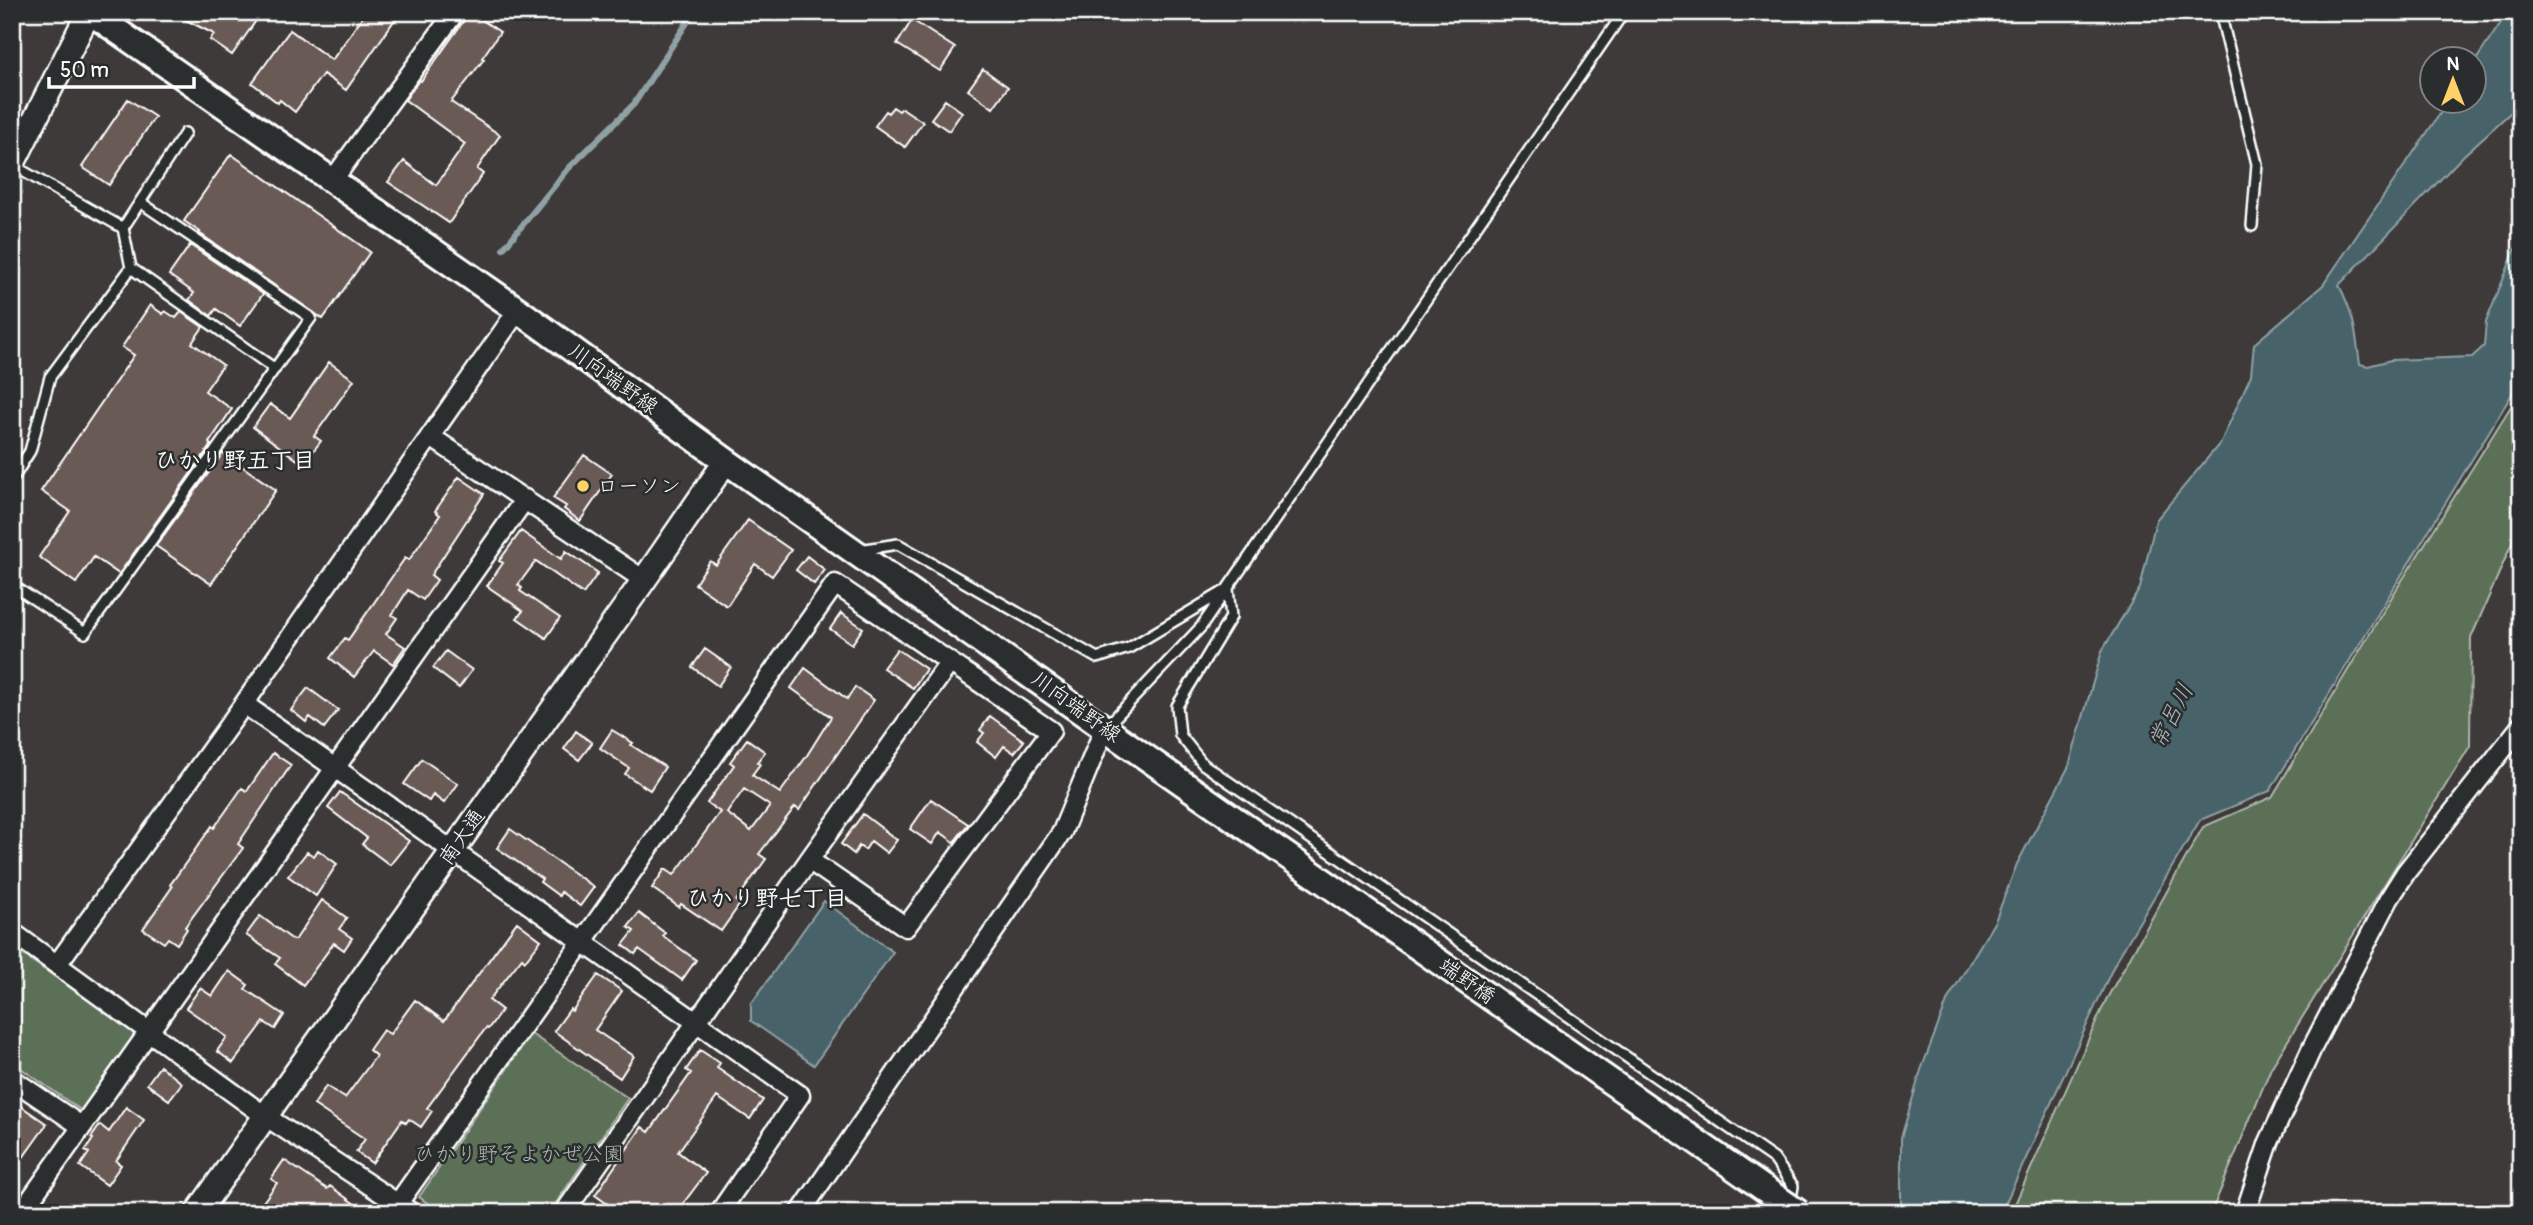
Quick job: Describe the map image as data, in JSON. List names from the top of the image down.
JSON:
{
  "streets": {
    "main road": ["川向端野線", "端野橋"],
    "street": ["南大通"]
  },
  "crossings": [
    ["川向端野線", "南大通"],
    ["川向端野線", "端野橋"]
  ],
  "districts": ["ひかり野五丁目", "ひかり野七丁目"],
  "water": ["常呂川"],
  "parks": ["ひかり野そよかぜ公園"],
  "places": ["ローソン"],
  "scale_bar": "50 m",
  "north": "top"
}
